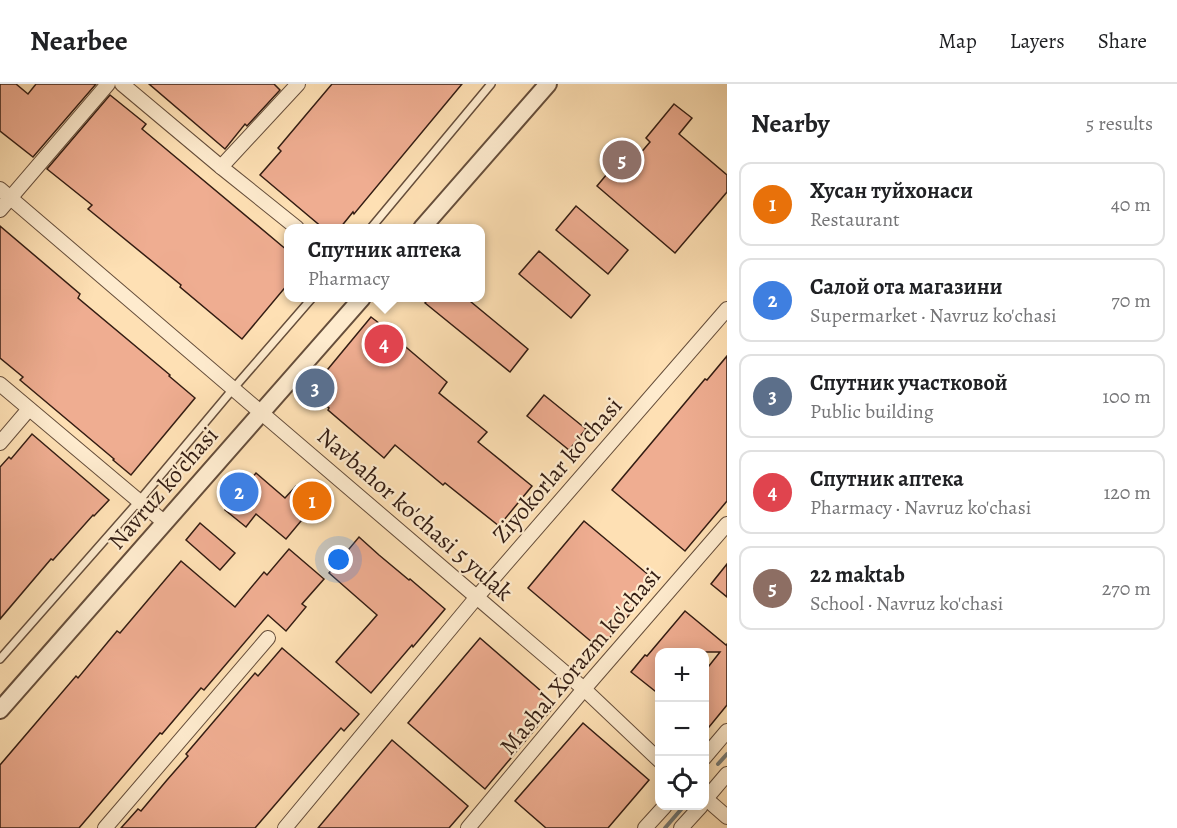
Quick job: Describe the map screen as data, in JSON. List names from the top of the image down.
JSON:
{
  "streets": {
    "street": [
      "Ziyokorlar ko'chasi",
      "Navruz ko'chasi",
      "Navbahor ko'chasi 5 yulak",
      "Mashal Xorazm ko'chasi"
    ]
  },
  "crossings": [
    ["Ziyokorlar ko'chasi", "Navbahor ko'chasi 5 yulak"],
    ["Navruz ko'chasi", "Navbahor ko'chasi 5 yulak"],
    ["Navbahor ko'chasi 5 yulak", "Mashal Xorazm ko'chasi"]
  ],
  "page": {
    "header": "Nearbee",
    "nav": ["Map", "Layers", "Share"],
    "heading": ["Nearby", "5 results"],
    "pins": [
      "5",
      "4",
      "3",
      "2",
      "1"
    ],
    "list": [
      {
        "mark": "1",
        "name": "Хусан туйхонаси",
        "note": "Restaurant",
        "value": "40 m"
      },
      {
        "mark": "2",
        "name": "Салой ота магазини",
        "note": "Supermarket · Navruz ko'chasi",
        "value": "70 m"
      },
      {
        "mark": "3",
        "name": "Спутник участковой",
        "note": "Public building",
        "value": "100 m"
      },
      {
        "mark": "4",
        "name": "Спутник аптека",
        "note": "Pharmacy · Navruz ko'chasi",
        "value": "120 m"
      },
      {
        "mark": "5",
        "name": "22 maktab",
        "note": "School · Navruz ko'chasi",
        "value": "270 m"
      }
    ],
    "popup": ["Спутник аптека", "Pharmacy"],
    "map_buttons": ["+", "−"]
  }
}
